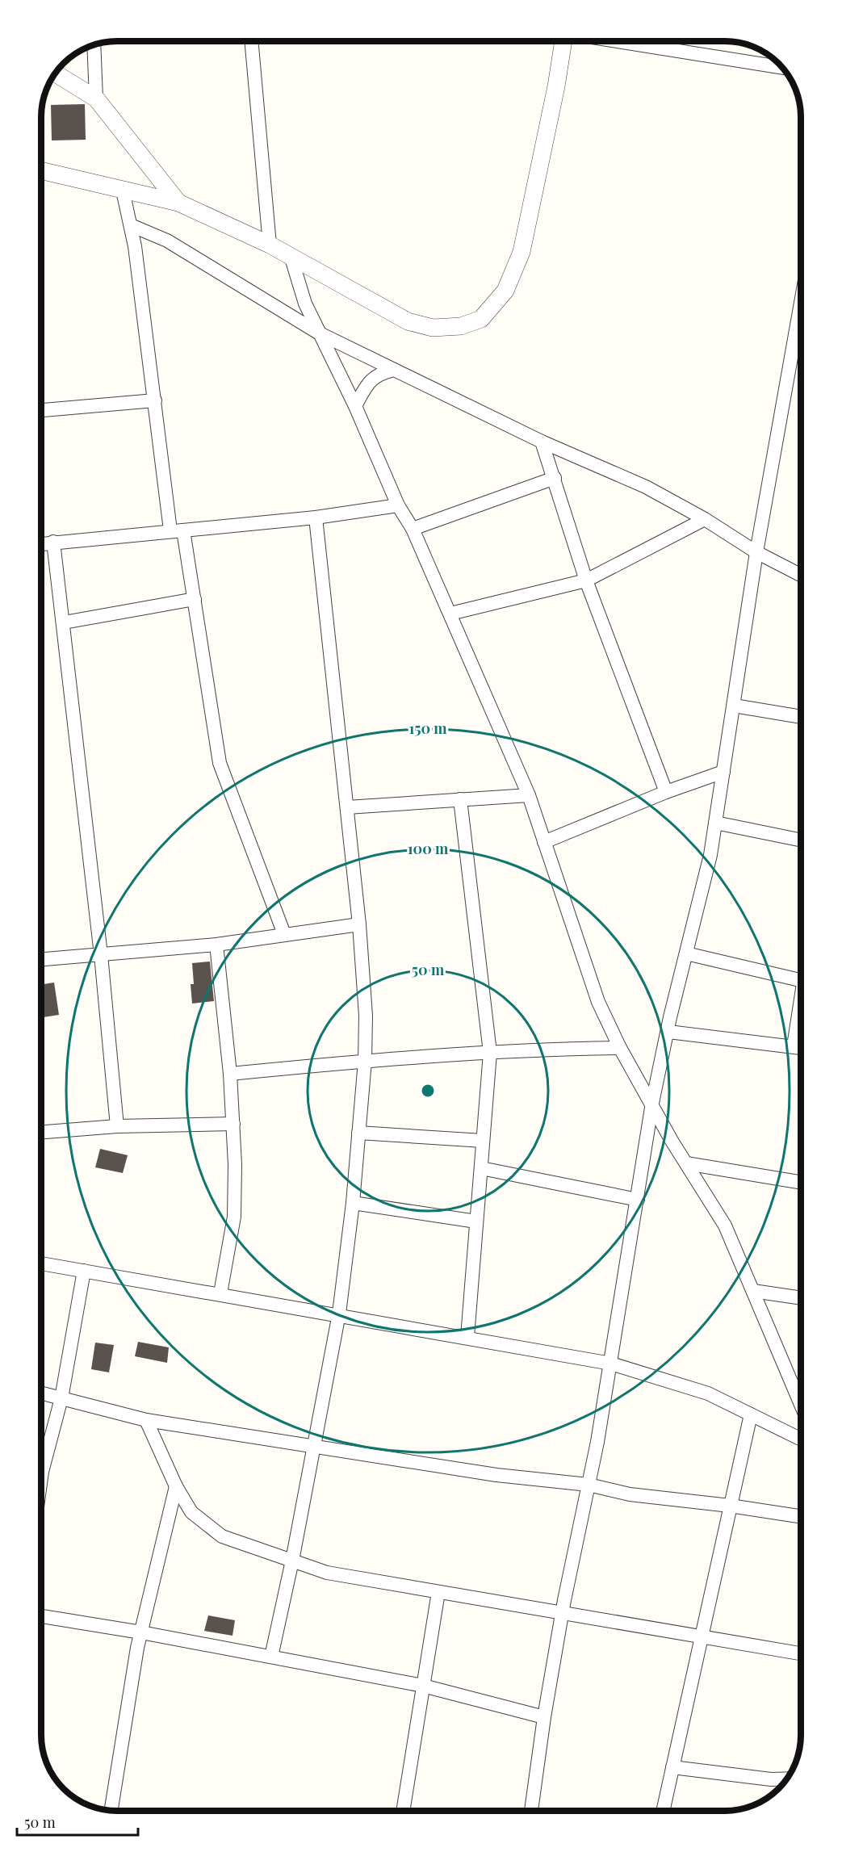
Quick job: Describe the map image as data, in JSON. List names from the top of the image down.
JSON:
{
  "scale_bar": "50 m",
  "rings": ["150 m", "100 m", "50 m"]
}
